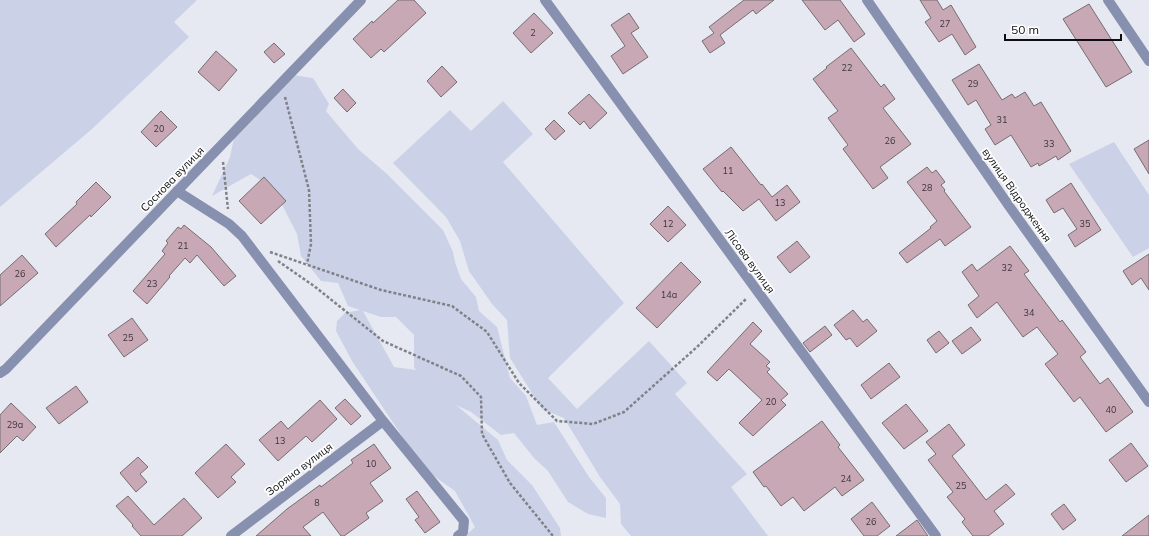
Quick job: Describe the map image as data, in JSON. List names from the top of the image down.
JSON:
{
  "streets": {
    "street": [
      "Соснова вулиця",
      "вулиця Відродження",
      "Лісова вулиця",
      "Зоряна вулиця"
    ]
  },
  "house_numbers": [
    "27",
    "2",
    "22",
    "29",
    "31",
    "20",
    "26",
    "33",
    "11",
    "28",
    "13",
    "12",
    "35",
    "21",
    "32",
    "26",
    "23",
    "14а",
    "34",
    "25",
    "20",
    "40",
    "29а",
    "13",
    "10",
    "24",
    "25",
    "8",
    "26"
  ],
  "scale_bar": "50 m"
}
